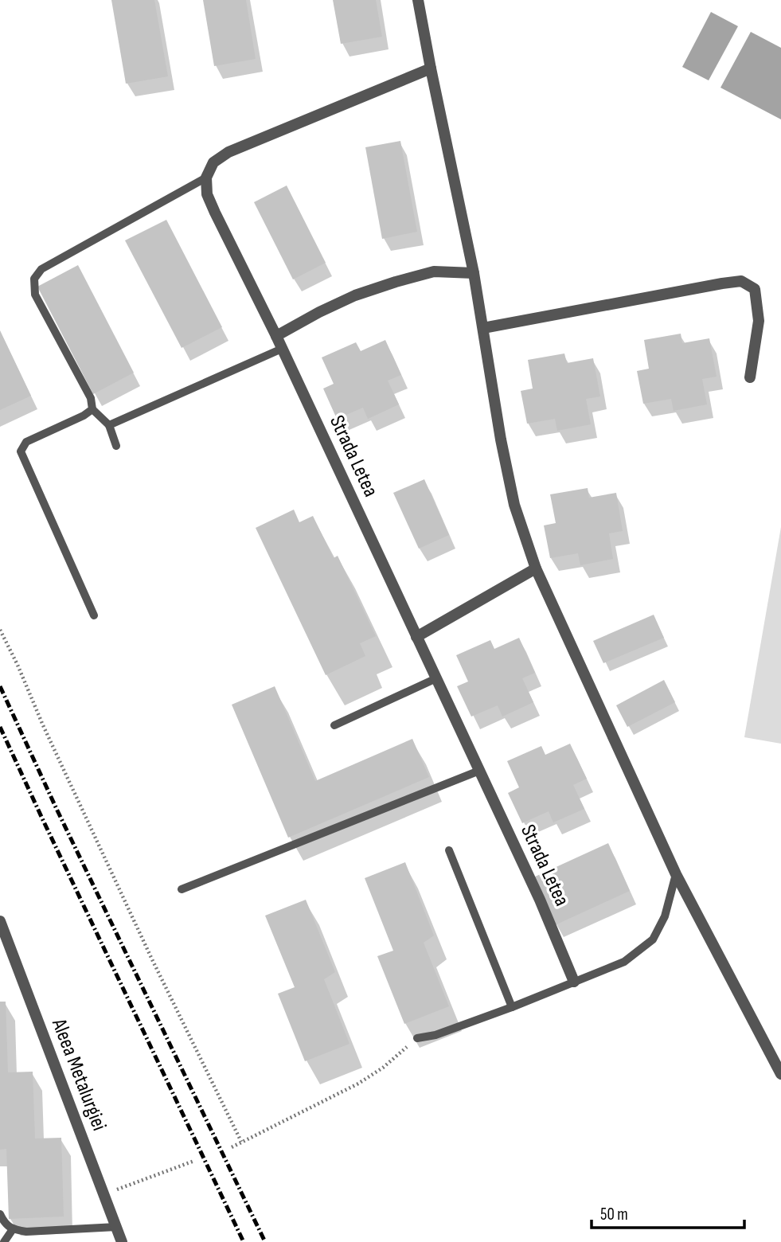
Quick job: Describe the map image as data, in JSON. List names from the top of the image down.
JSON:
{
  "streets": {
    "street": ["Strada Letea", "Aleea Metalurgiei"]
  },
  "scale_bar": "50 m"
}
